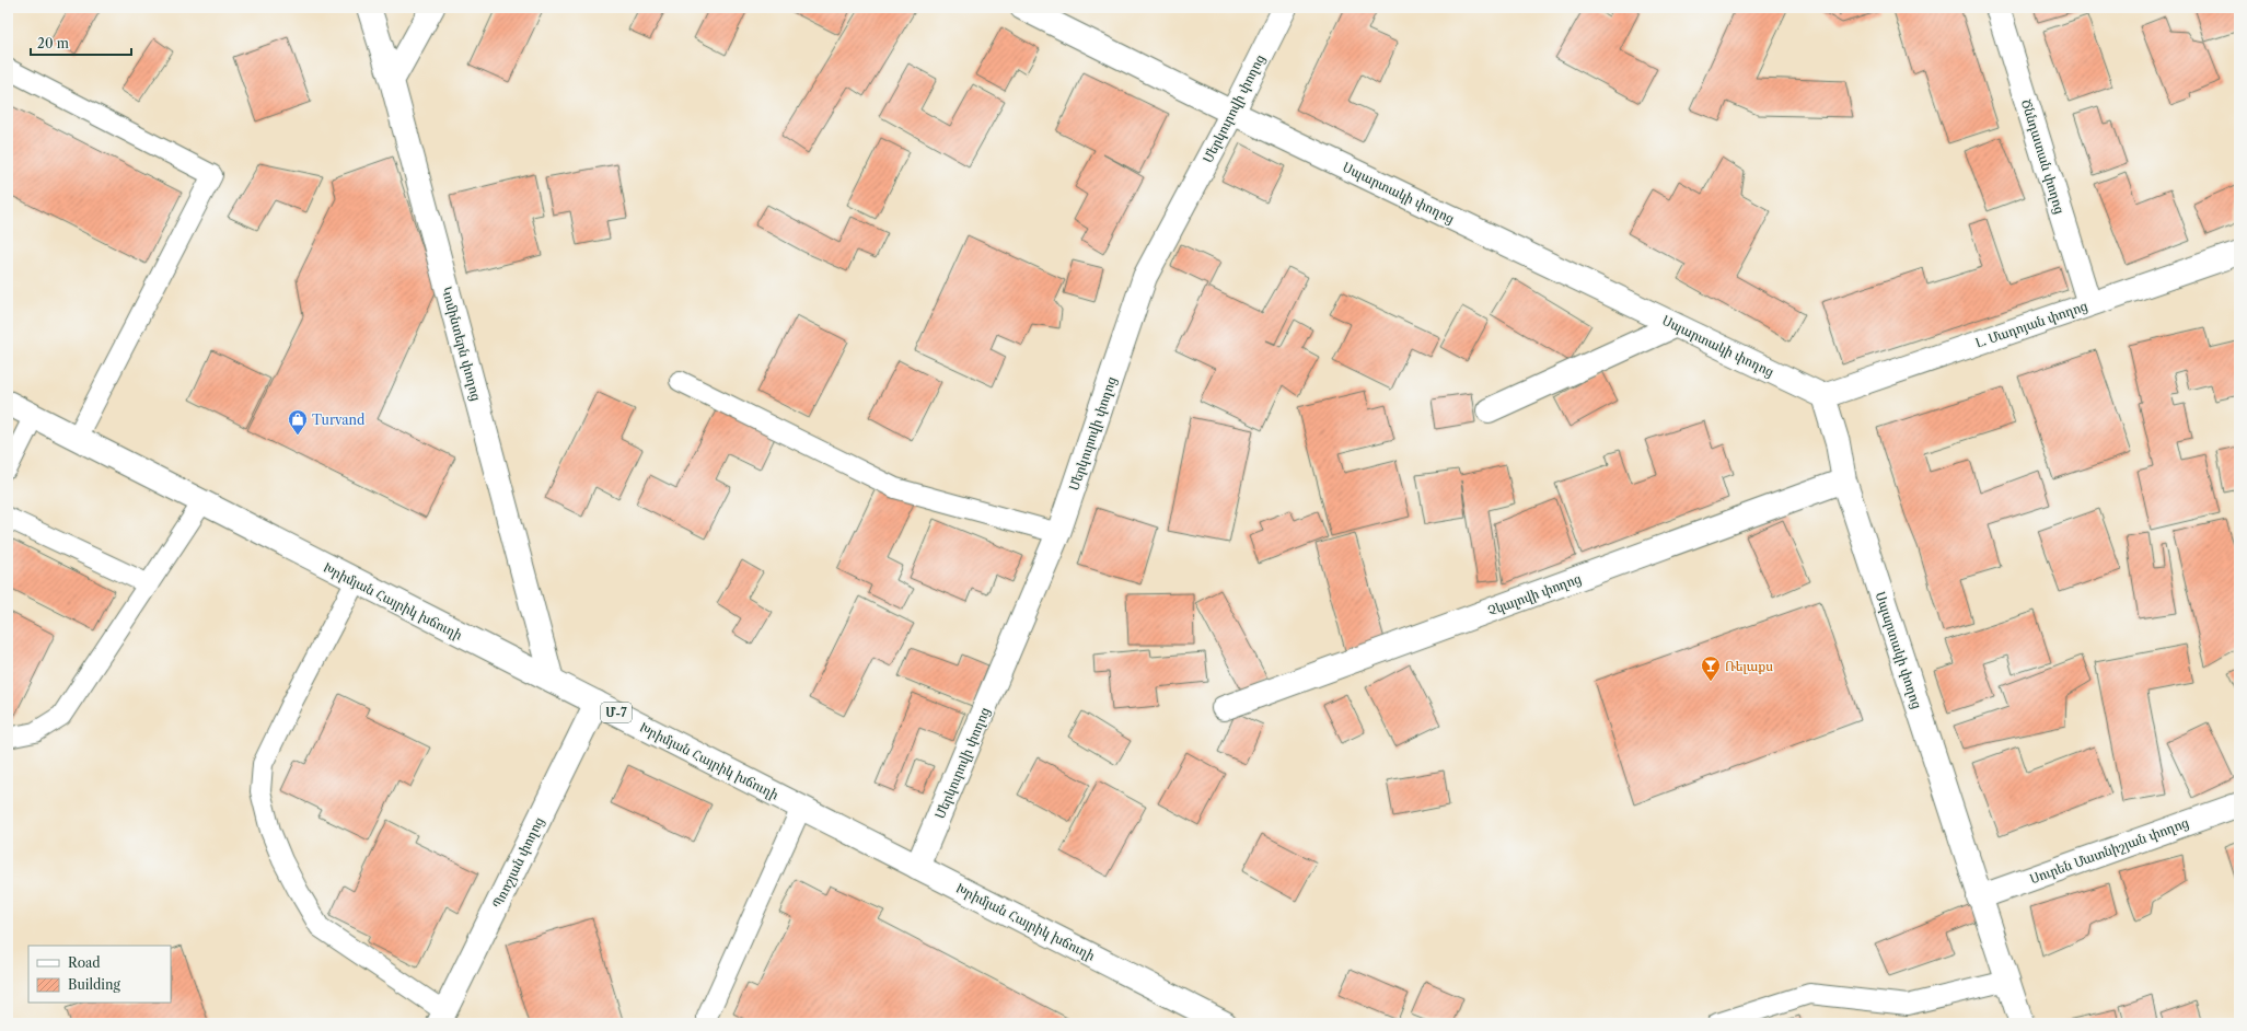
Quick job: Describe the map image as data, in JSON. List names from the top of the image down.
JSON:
{
  "streets": {
    "main road": [
      "Մերկուրովի փողոց",
      "Ծննդատան փողոց",
      "Սպարտակի փողոց",
      "Լ. Մադոյան փողոց",
      "Կոմինտերն փողոց",
      "Չկալովի փողոց",
      "Խրիմյան Հայրիկ խճուղի",
      "Մ-7",
      "Սուրեն Մատնիշյան փողոց",
      "Պռոշյան փողոց"
    ]
  },
  "crossings": [
    ["Մերկուրովի փողոց", "Սպարտակի փողոց"],
    ["Մերկուրովի փողոց", "Խրիմյան Հայրիկ խճուղի"],
    ["Ծննդատան փողոց", "Լ. Մադոյան փողոց"],
    ["Սպարտակի փողոց", "Լ. Մադոյան փողոց"],
    ["Սպարտակի փողոց", "Չկալովի փողոց"],
    ["Սպարտակի փողոց", "Սուրեն Մատնիշյան փողոց"],
    ["Կոմինտերն փողոց", "Խրիմյան Հայրիկ խճուղի"],
    ["Խրիմյան Հայրիկ խճուղի", "Պռոշյան փողոց"]
  ],
  "places": {
    "shop": ["Turvand"],
    "bar": ["Ռելաքս"]
  },
  "legend": ["Road", "Building"],
  "scale_bar": "20 m"
}
